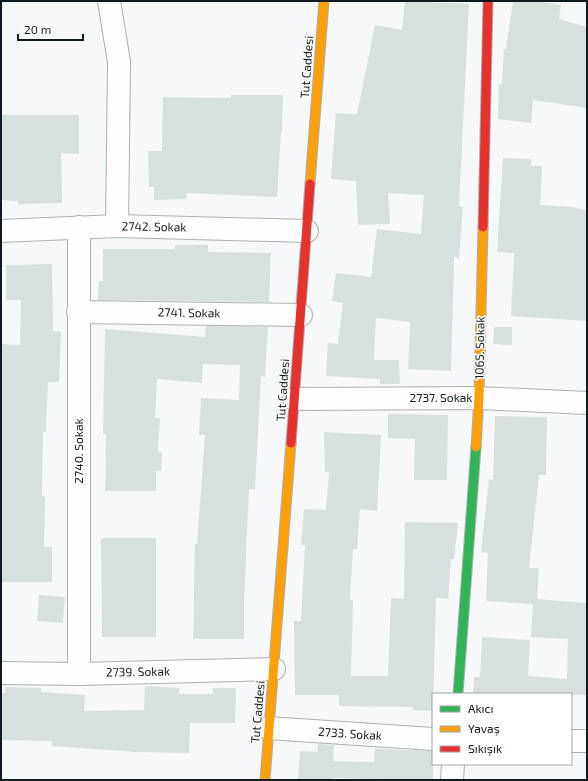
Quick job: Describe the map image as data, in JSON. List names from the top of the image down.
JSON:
{
  "streets": {
    "street": [
      "Tut Caddesi",
      "2742. Sokak",
      "2741. Sokak",
      "1065. Sokak",
      "2737. Sokak",
      "2740. Sokak",
      "2739. Sokak",
      "2733. Sokak"
    ]
  },
  "crossings": [
    ["Tut Caddesi", "2742. Sokak"],
    ["Tut Caddesi", "2741. Sokak"],
    ["Tut Caddesi", "2737. Sokak"],
    ["Tut Caddesi", "2739. Sokak"],
    ["Tut Caddesi", "2733. Sokak"],
    ["2742. Sokak", "2740. Sokak"],
    ["2741. Sokak", "2740. Sokak"],
    ["1065. Sokak", "2737. Sokak"],
    ["2740. Sokak", "2739. Sokak"]
  ],
  "legend": ["Akıcı", "Yavaş", "Sıkışık"],
  "scale_bar": "20 m"
}
